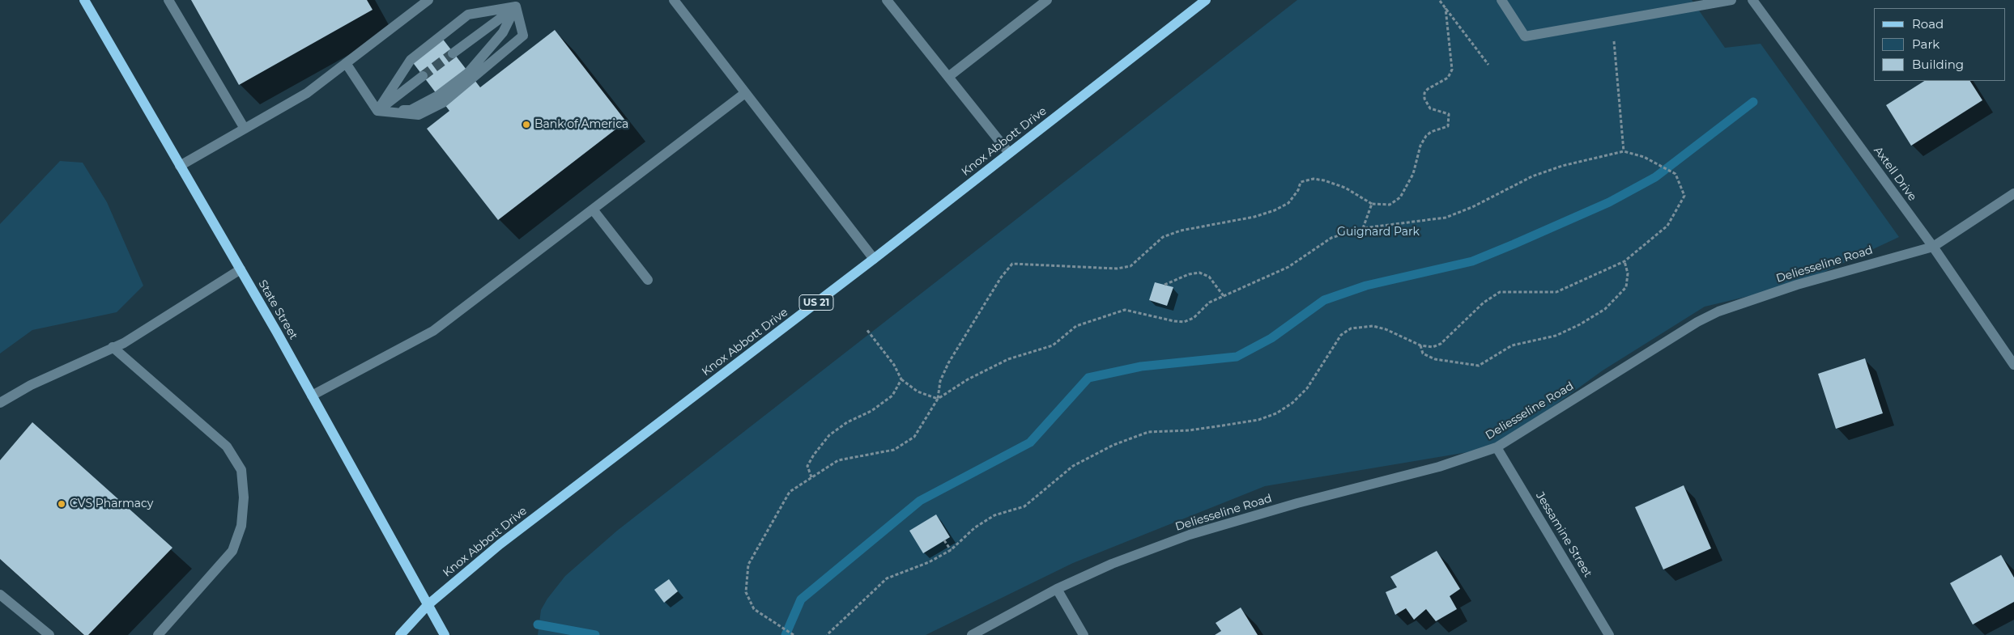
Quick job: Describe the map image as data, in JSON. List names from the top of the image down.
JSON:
{
  "streets": {
    "main road": ["Knox Abbott Drive", "US 21", "State Street"],
    "street": ["Axtell Drive", "Deliesseline Road", "Jessamine Street"]
  },
  "crossings": [
    ["Knox Abbott Drive", "State Street"],
    ["Axtell Drive", "Deliesseline Road"],
    ["Deliesseline Road", "Jessamine Street"]
  ],
  "parks": ["Guignard Park"],
  "places": ["Bank of America", "CVS Pharmacy"],
  "legend": ["Road", "Park", "Building"]
}
